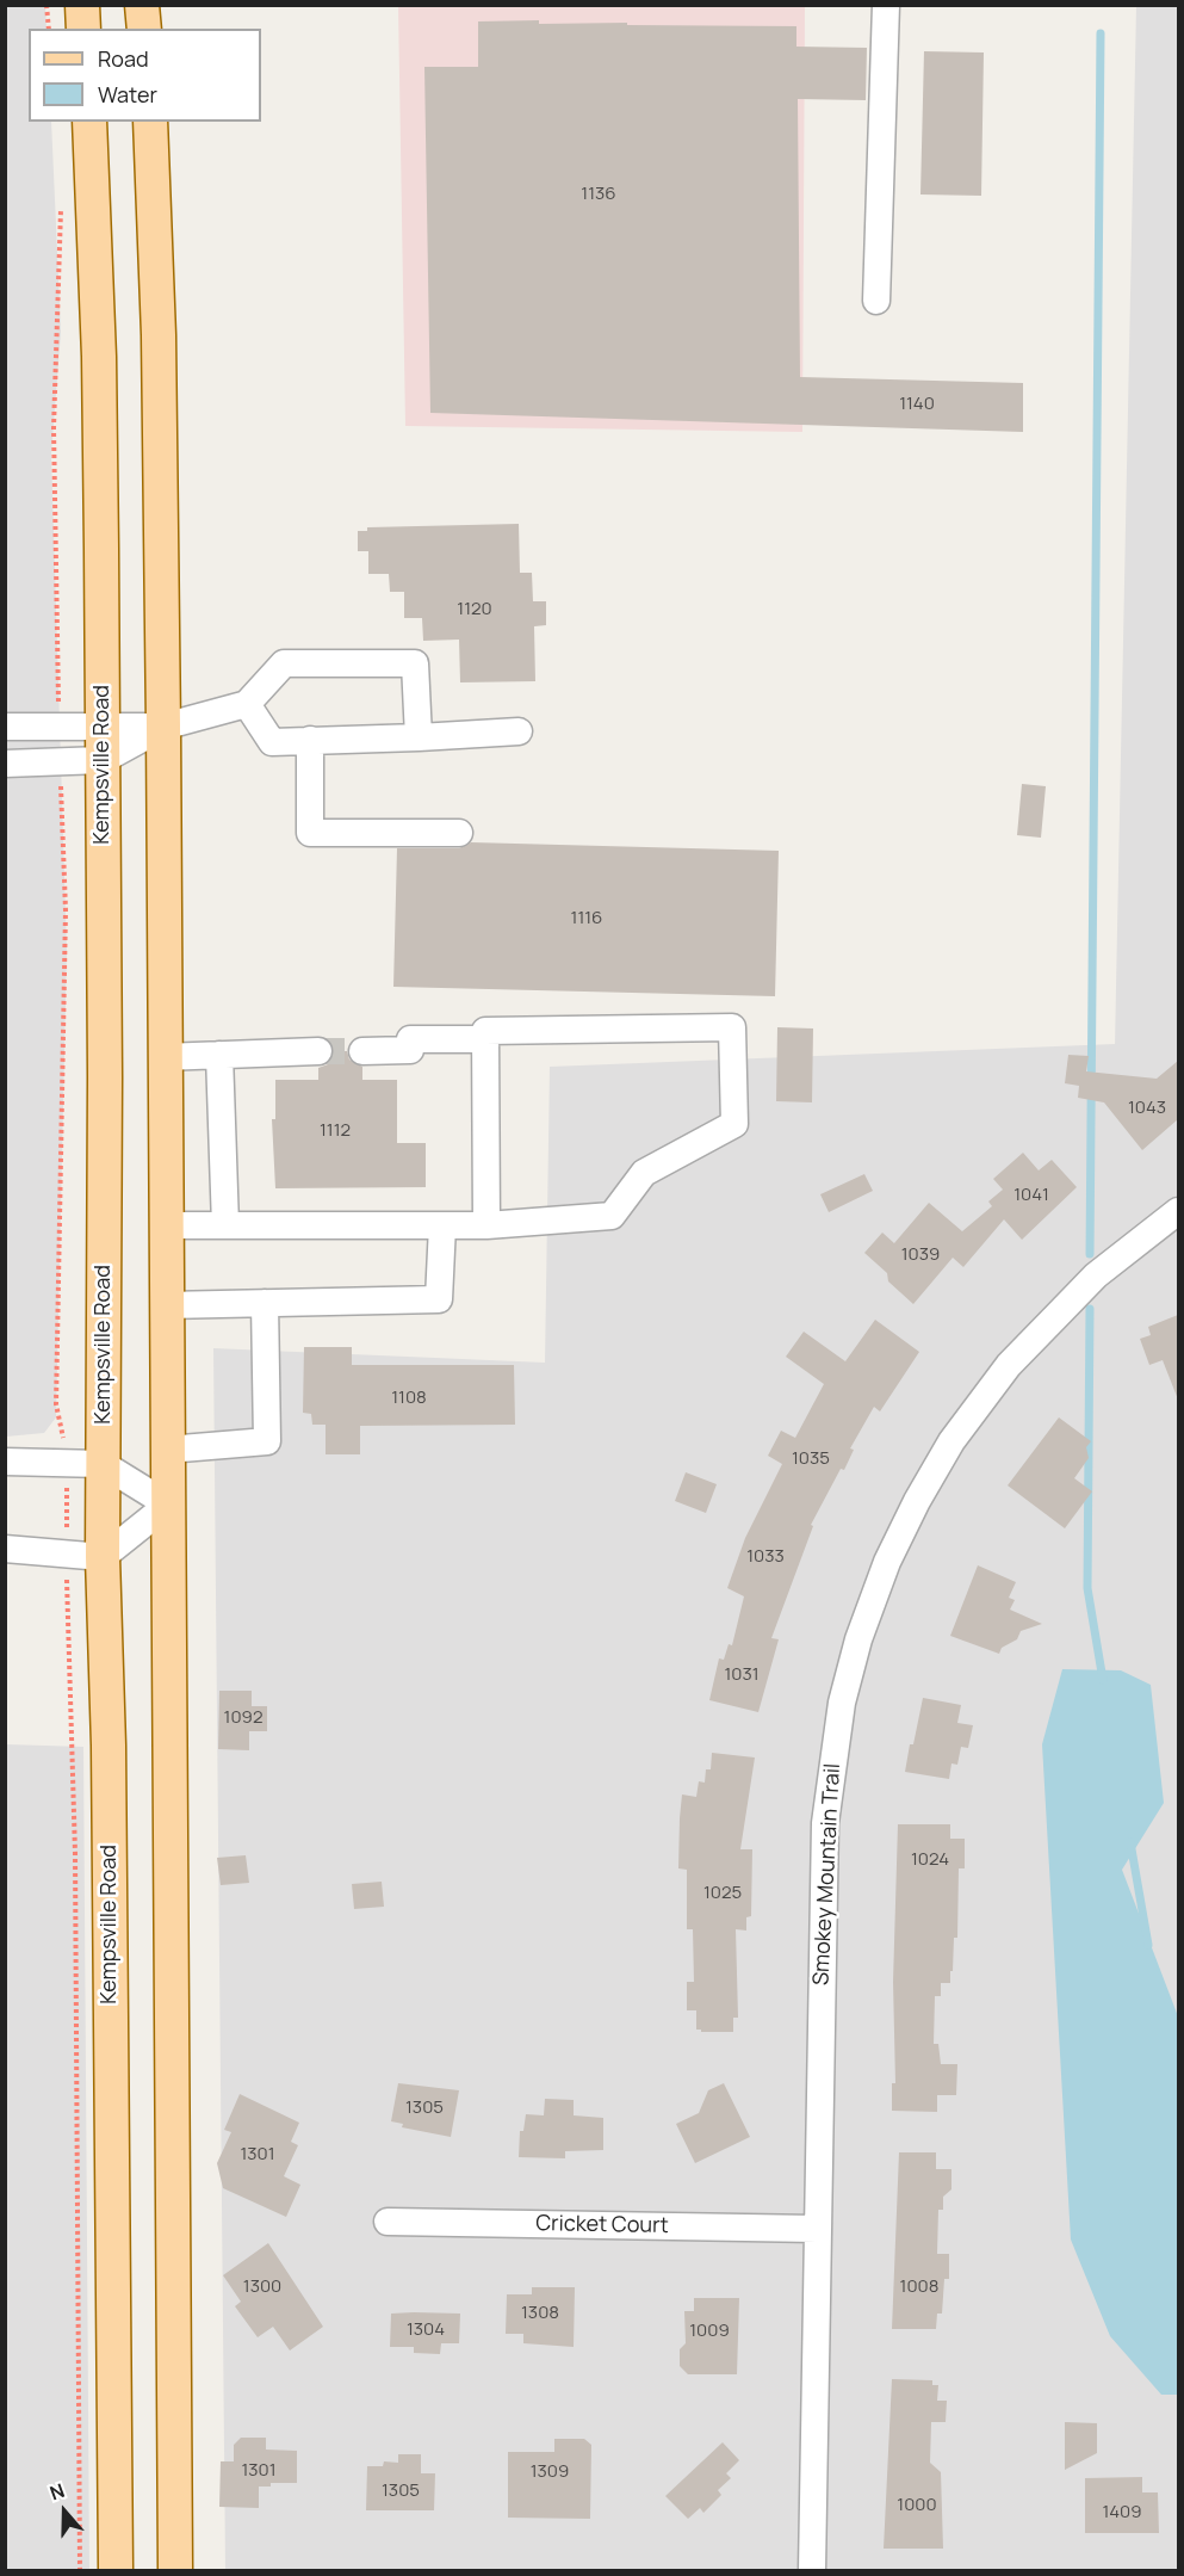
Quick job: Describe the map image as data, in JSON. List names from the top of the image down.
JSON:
{
  "streets": {
    "main road": ["Kempsville Road"],
    "street": ["Smokey Mountain Trail", "Cricket Court"]
  },
  "crossings": [
    ["Smokey Mountain Trail", "Cricket Court"]
  ],
  "house_numbers": [
    "1136",
    "1140",
    "1120",
    "1116",
    "1043",
    "1112",
    "1041",
    "1039",
    "1108",
    "1035",
    "1033",
    "1031",
    "1092",
    "1024",
    "1025",
    "1305",
    "1301",
    "1300",
    "1008",
    "1308",
    "1304",
    "1009",
    "1301",
    "1309",
    "1305",
    "1000",
    "1409"
  ],
  "legend": ["Road", "Water"],
  "north": "top"
}
